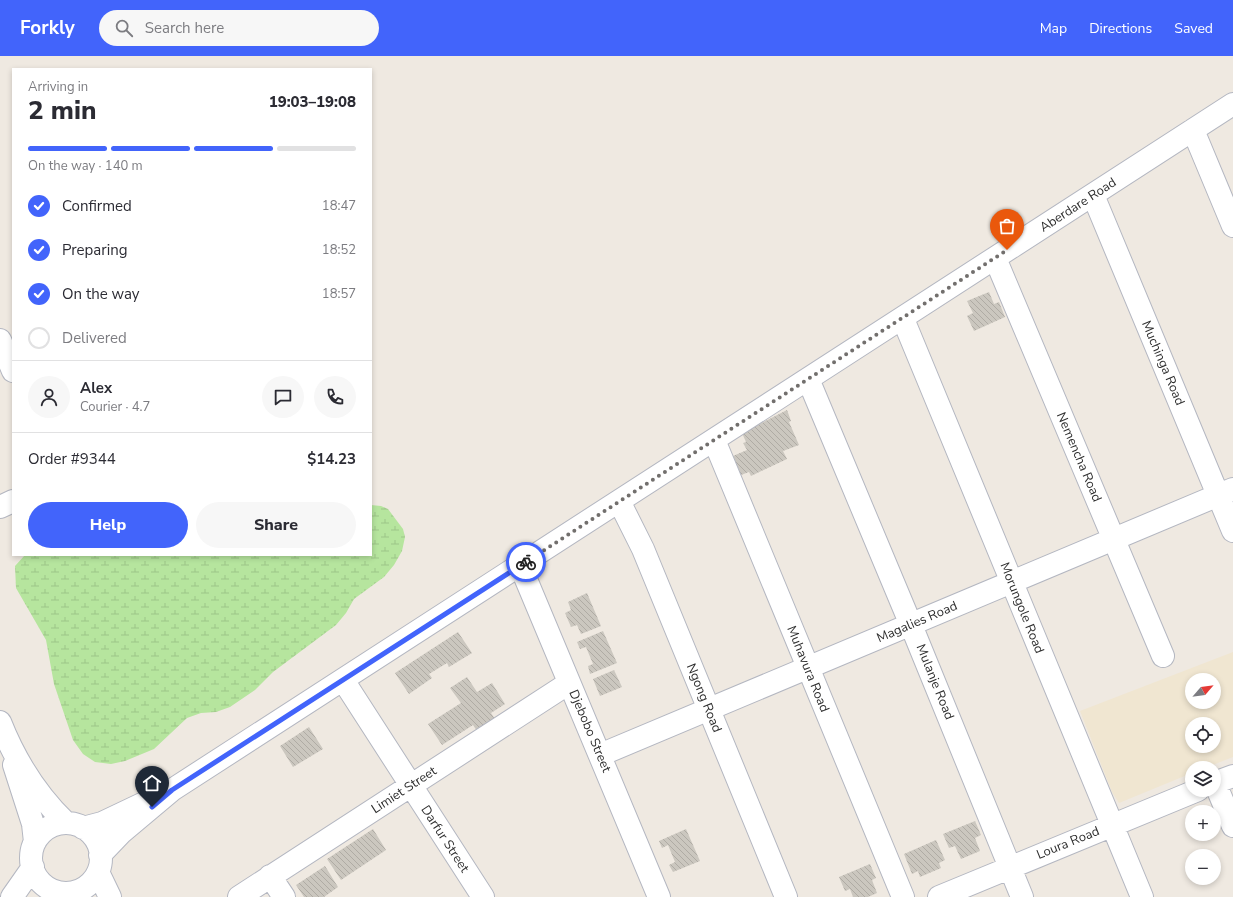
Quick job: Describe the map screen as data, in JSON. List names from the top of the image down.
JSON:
{
  "streets": {
    "street": [
      "Aberdare Road",
      "Muchinga Road",
      "Nemencha Road",
      "Morungole Road",
      "Magalies Road",
      "Muhavura Road",
      "Mulanje Road",
      "Ngong Road",
      "Djebobo Street",
      "Limiet Street",
      "Darfur Street",
      "Loura Road"
    ]
  },
  "crossings": [
    ["Aberdare Road", "Muchinga Road"],
    ["Aberdare Road", "Nemencha Road"],
    ["Aberdare Road", "Morungole Road"],
    ["Aberdare Road", "Muhavura Road"],
    ["Aberdare Road", "Mulanje Road"],
    ["Aberdare Road", "Ngong Road"],
    ["Aberdare Road", "Djebobo Street"],
    ["Aberdare Road", "Darfur Street"],
    ["Muchinga Road", "Magalies Road"],
    ["Nemencha Road", "Magalies Road"],
    ["Morungole Road", "Magalies Road"],
    ["Morungole Road", "Loura Road"],
    ["Magalies Road", "Muhavura Road"],
    ["Magalies Road", "Mulanje Road"],
    ["Magalies Road", "Ngong Road"],
    ["Magalies Road", "Djebobo Street"],
    ["Mulanje Road", "Loura Road"],
    ["Djebobo Street", "Limiet Street"],
    ["Limiet Street", "Darfur Street"]
  ],
  "north": "top right",
  "page": {
    "header": "Forkly",
    "search": "Search here",
    "nav": ["Map", "Directions", "Saved"],
    "heading": ["2 min", "Arriving in", "19:03–19:08"],
    "panel": [
      "Alex",
      "Courier · 4.7",
      "Order #9344",
      "$14.23"
    ],
    "bar": "On the way · 140 m",
    "list": [
      ["Confirmed", "18:47"],
      ["Preparing", "18:52"],
      ["On the way", "18:57"],
      "Delivered"
    ],
    "buttons": ["Help", "Share"],
    "map_buttons": ["+", "−"]
  }
}
